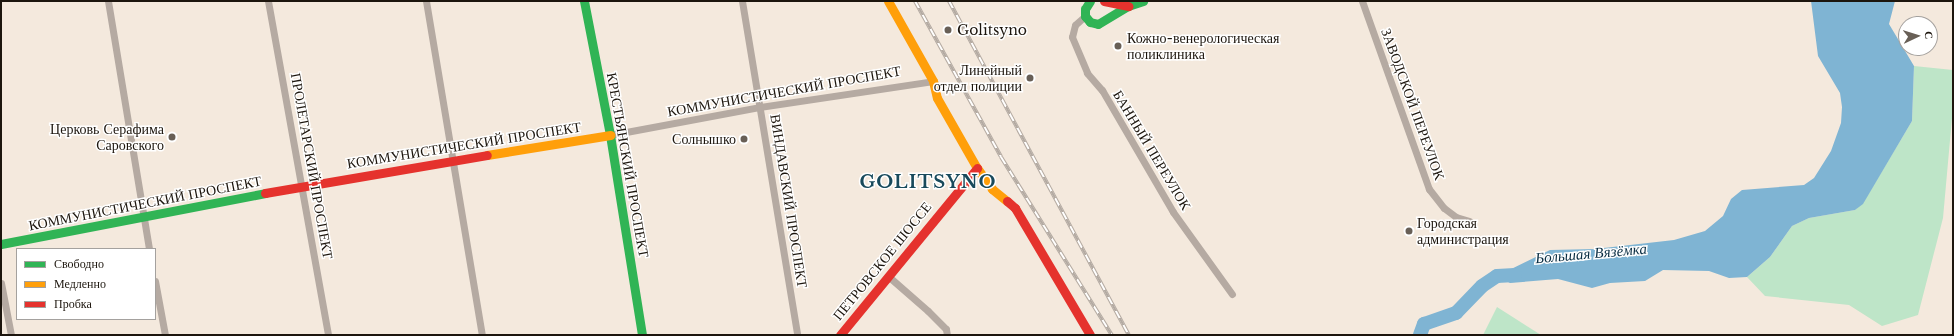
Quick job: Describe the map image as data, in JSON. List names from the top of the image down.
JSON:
{
  "streets": {
    "street": [
      "КОММУНИСТИЧЕСКИЙ ПРОСПЕКТ",
      "ЗАВОДСКОЙ ПЕРЕУЛОК",
      "БАННЫЙ ПЕРЕУЛОК",
      "КРЕСТЬЯНСКИЙ ПРОСПЕКТ",
      "ПРОЛЕТАРСКИЙ ПРОСПЕКТ",
      "ВИНДАВСКИЙ ПРОСПЕКТ",
      "ПЕТРОВСКОЕ ШОССЕ"
    ]
  },
  "crossings": [
    ["КОММУНИСТИЧЕСКИЙ ПРОСПЕКТ", "КРЕСТЬЯНСКИЙ ПРОСПЕКТ"],
    ["КОММУНИСТИЧЕСКИЙ ПРОСПЕКТ", "ПРОЛЕТАРСКИЙ ПРОСПЕКТ"],
    ["КОММУНИСТИЧЕСКИЙ ПРОСПЕКТ", "ВИНДАВСКИЙ ПРОСПЕКТ"]
  ],
  "districts": ["GOLITSYNO"],
  "water": ["Большая Вязёмка"],
  "places": [
    "Golitsyno",
    "Кожно-венерологическая поликлиника",
    "Линейный отдел полиции",
    "Церковь Серафима Саровского",
    "Солнышко",
    "Городская администрация"
  ],
  "legend": ["Свободно", "Медленно", "Пробка"],
  "north": "right"
}
